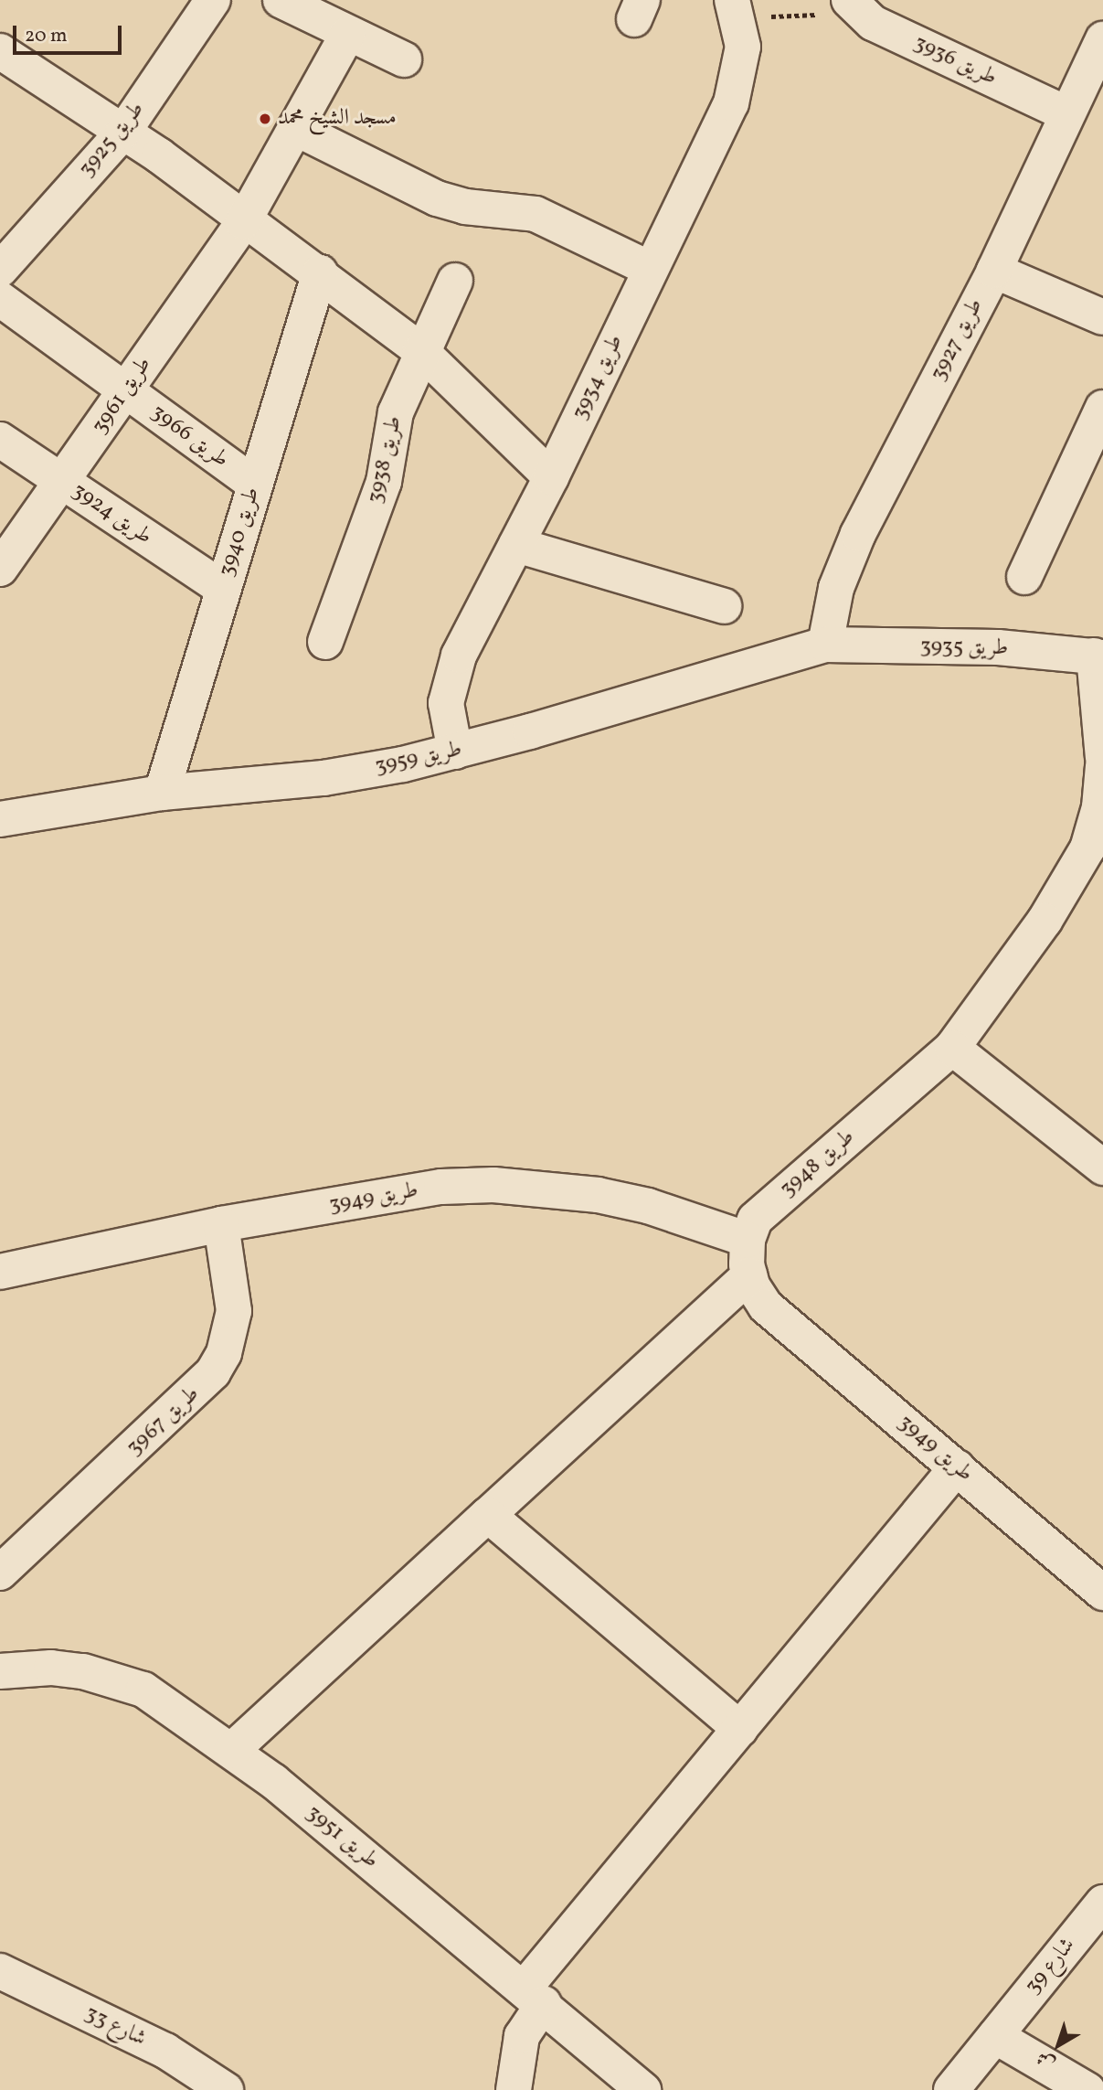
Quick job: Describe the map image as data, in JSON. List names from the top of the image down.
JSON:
{
  "streets": {
    "street": [
      "طريق 3936",
      "طريق 3925",
      "طريق 3927",
      "طريق 3934",
      "طريق 3961",
      "طريق 3966",
      "طريق 3938",
      "طريق 3924",
      "طريق 3940",
      "طريق 3935",
      "طريق 3959",
      "طريق 3948",
      "طريق 3949",
      "طريق 3967",
      "طريق 3951",
      "شارع 39",
      "شارع 33"
    ]
  },
  "crossings": [
    ["طريق 3936", "طريق 3927"],
    ["طريق 3927", "طريق 3935"],
    ["طريق 3927", "طريق 3959"],
    ["طريق 3934", "طريق 3959"],
    ["طريق 3961", "طريق 3966"],
    ["طريق 3961", "طريق 3924"],
    ["طريق 3966", "طريق 3940"],
    ["طريق 3924", "طريق 3940"],
    ["طريق 3940", "طريق 3959"],
    ["طريق 3935", "طريق 3959"],
    ["طريق 3948", "طريق 3949"],
    ["طريق 3949", "طريق 3967"]
  ],
  "places": ["مسجد الشيخ محمد"],
  "scale_bar": "20 m",
  "north": "bottom left"
}
